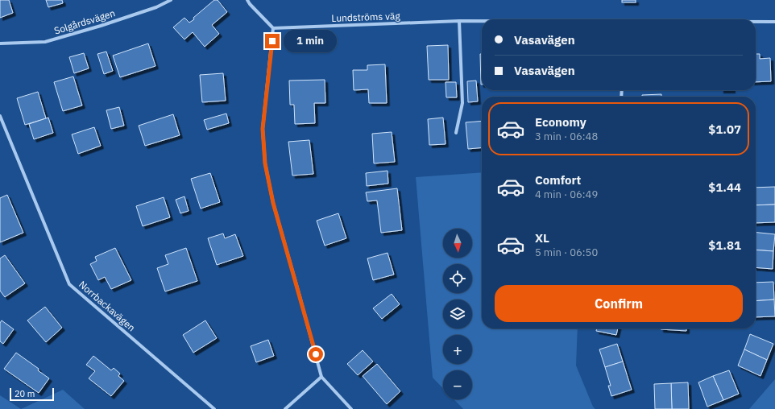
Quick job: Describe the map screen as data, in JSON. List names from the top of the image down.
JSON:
{
  "streets": {
    "street": ["Lundströms väg", "Solgårdsvägen", "Norrbackavägen"]
  },
  "scale_bar": "20 m",
  "north": "bottom",
  "page": {
    "banner": ["Vasavägen", "Vasavägen"],
    "bubble": "1 min",
    "list": [
      {
        "name": "Economy",
        "note": "3 min · 06:48",
        "value": "$1.07"
      },
      {
        "name": "Comfort",
        "note": "4 min · 06:49",
        "value": "$1.44"
      },
      {
        "name": "XL",
        "note": "5 min · 06:50",
        "value": "$1.81"
      }
    ],
    "map_buttons": ["+", "−"],
    "buttons": "Confirm",
    "scale": "20 m"
  }
}
